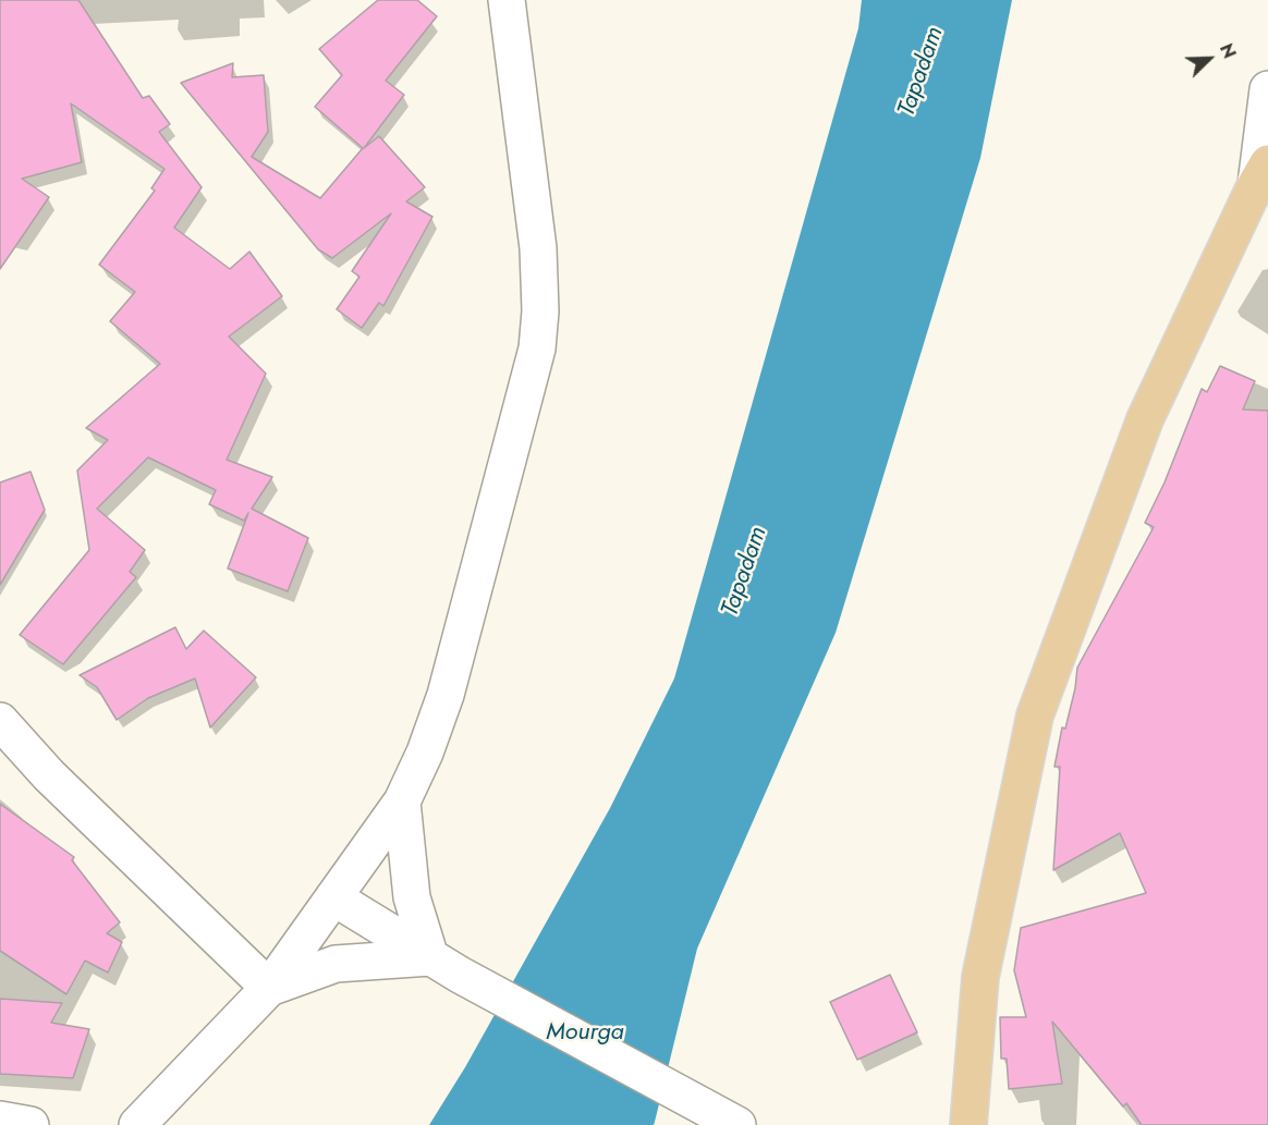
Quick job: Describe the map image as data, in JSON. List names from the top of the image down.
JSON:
{
  "water": ["Tapadam", "Mourga"],
  "north": "top right"
}
